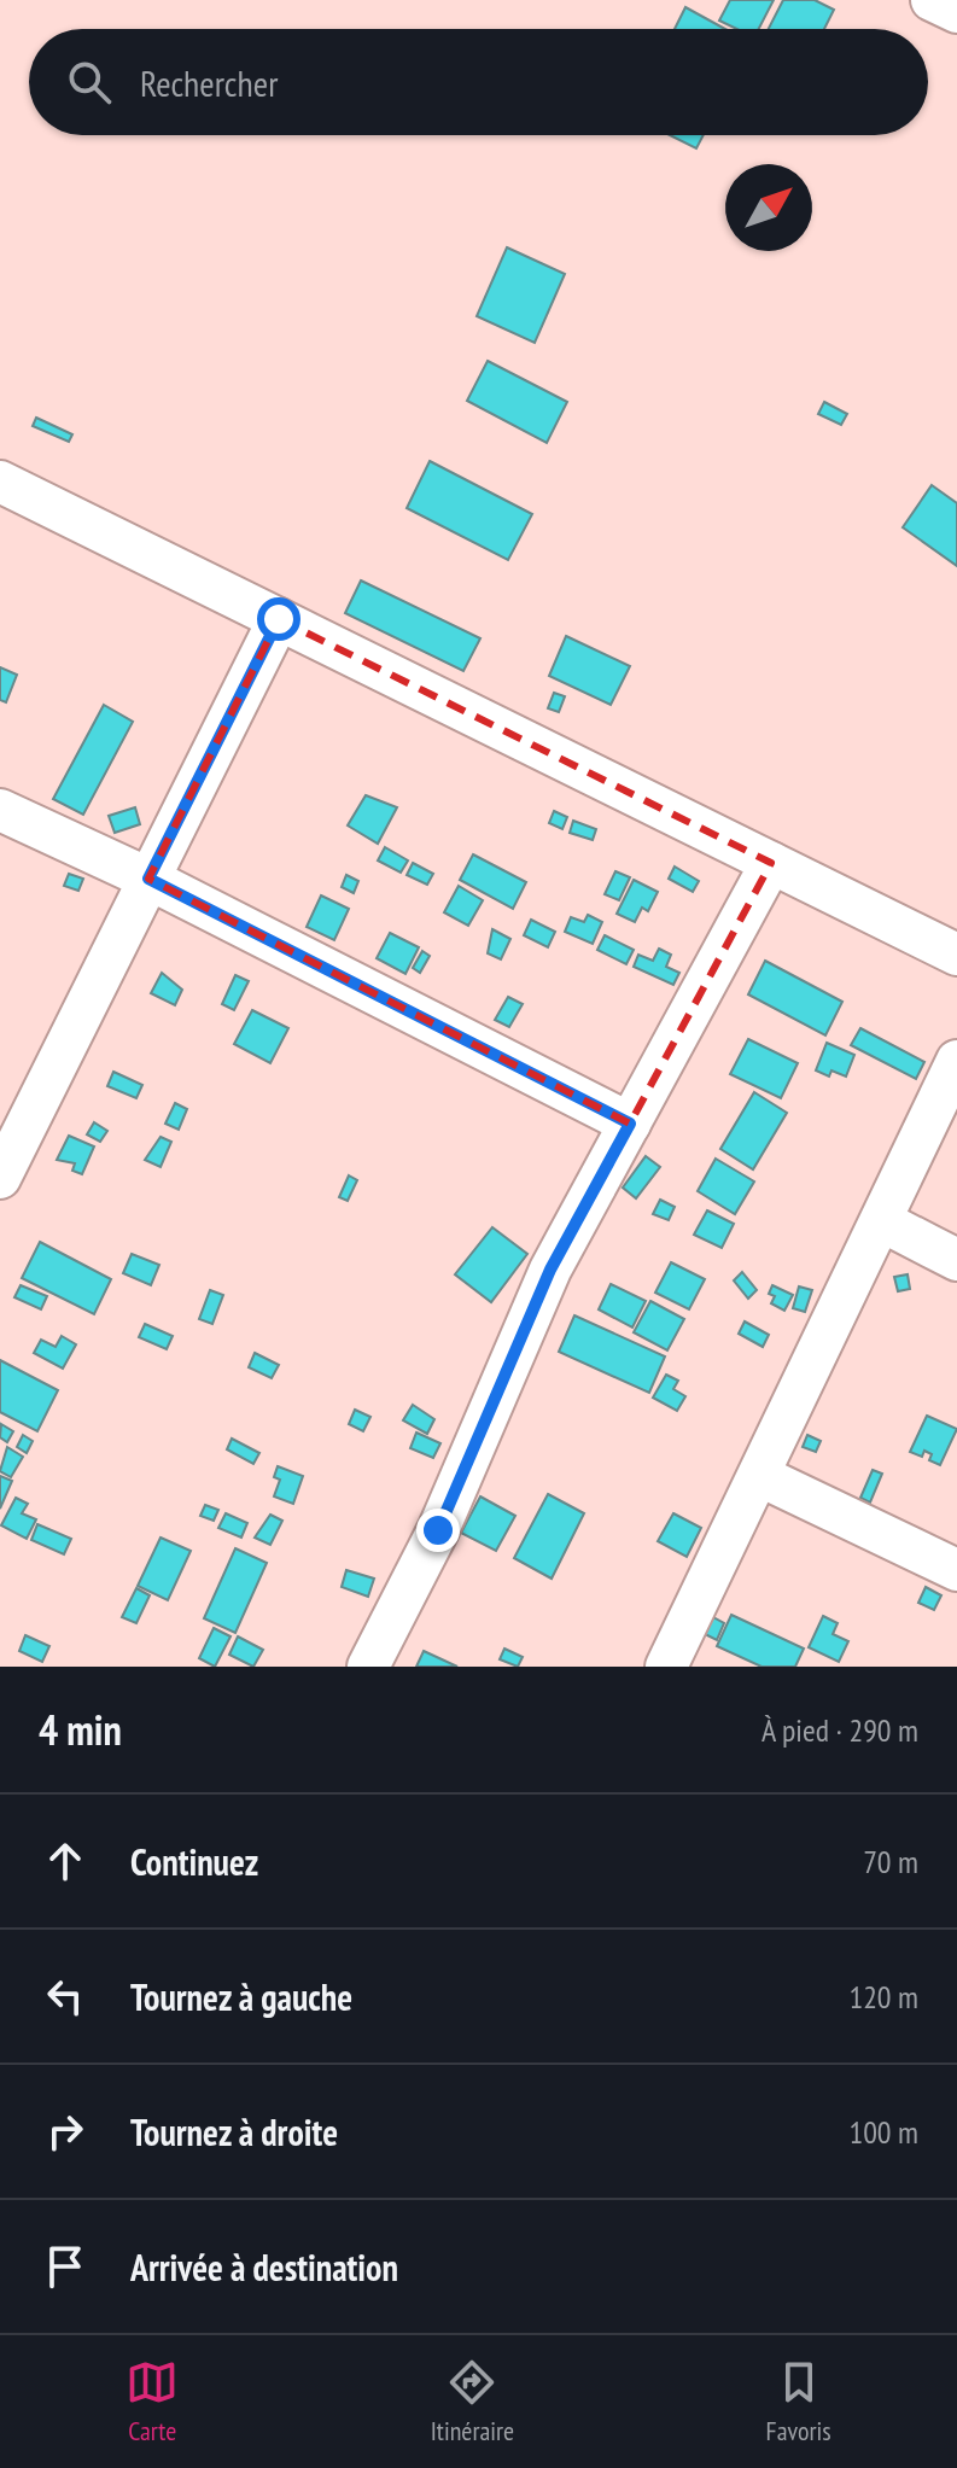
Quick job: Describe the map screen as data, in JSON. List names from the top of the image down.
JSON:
{
  "north": "top right",
  "page": {
    "search": "Rechercher",
    "heading": ["4 min", "À pied · 290 m"],
    "list": [
      ["Continuez", "70 m"],
      ["Tournez à gauche", "120 m"],
      ["Tournez à droite", "100 m"],
      "Arrivée à destination"
    ],
    "nav": ["Carte", "Itinéraire", "Favoris"]
  }
}
